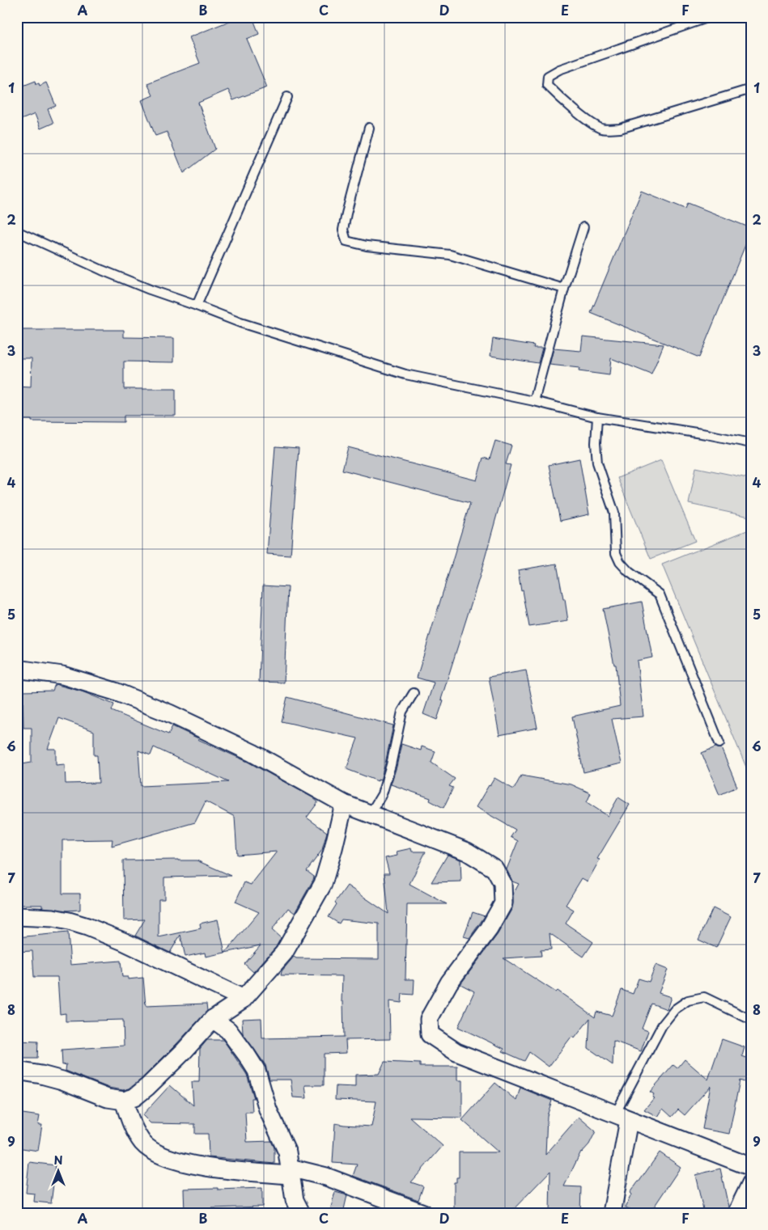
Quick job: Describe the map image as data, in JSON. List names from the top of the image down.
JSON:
{
  "north": "top",
  "grid": {
    "columns": [
      "A",
      "B",
      "C",
      "D",
      "E",
      "F"
    ],
    "rows": [
      "1",
      "2",
      "3",
      "4",
      "5",
      "6",
      "7",
      "8",
      "9"
    ]
  }
}
